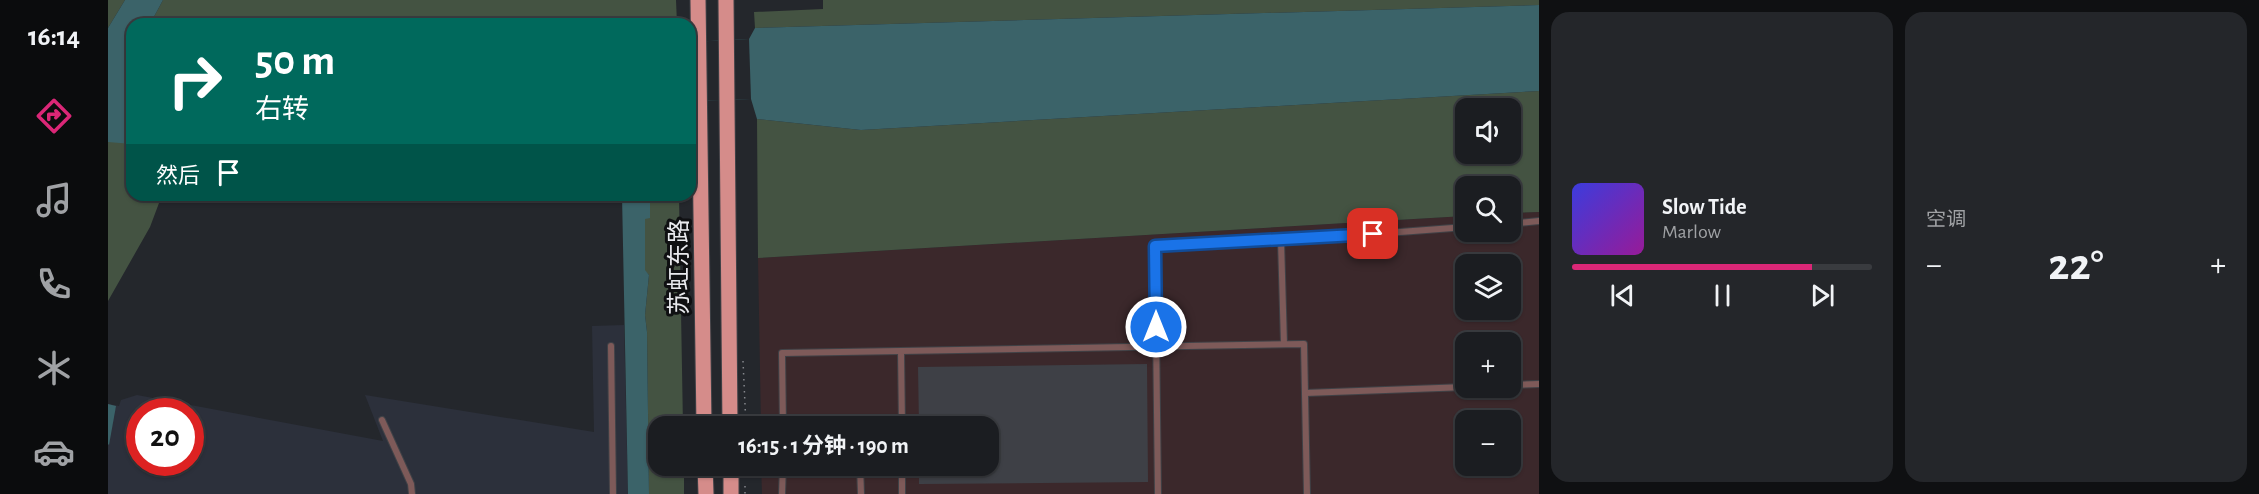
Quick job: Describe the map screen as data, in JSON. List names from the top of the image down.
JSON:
{
  "streets": {
    "main road": ["苏虹东路"]
  },
  "page": {
    "tabs": "16:14",
    "tile": "空调",
    "turn": ["50 m", "右转"],
    "map_buttons": ["+", "−"],
    "then": "然后",
    "song": ["Slow Tide", "Marlow"],
    "heat": ["−", "22°", "+"],
    "limit": "20",
    "trip": "16:15 · 1 分钟 · 190 m"
  }
}
